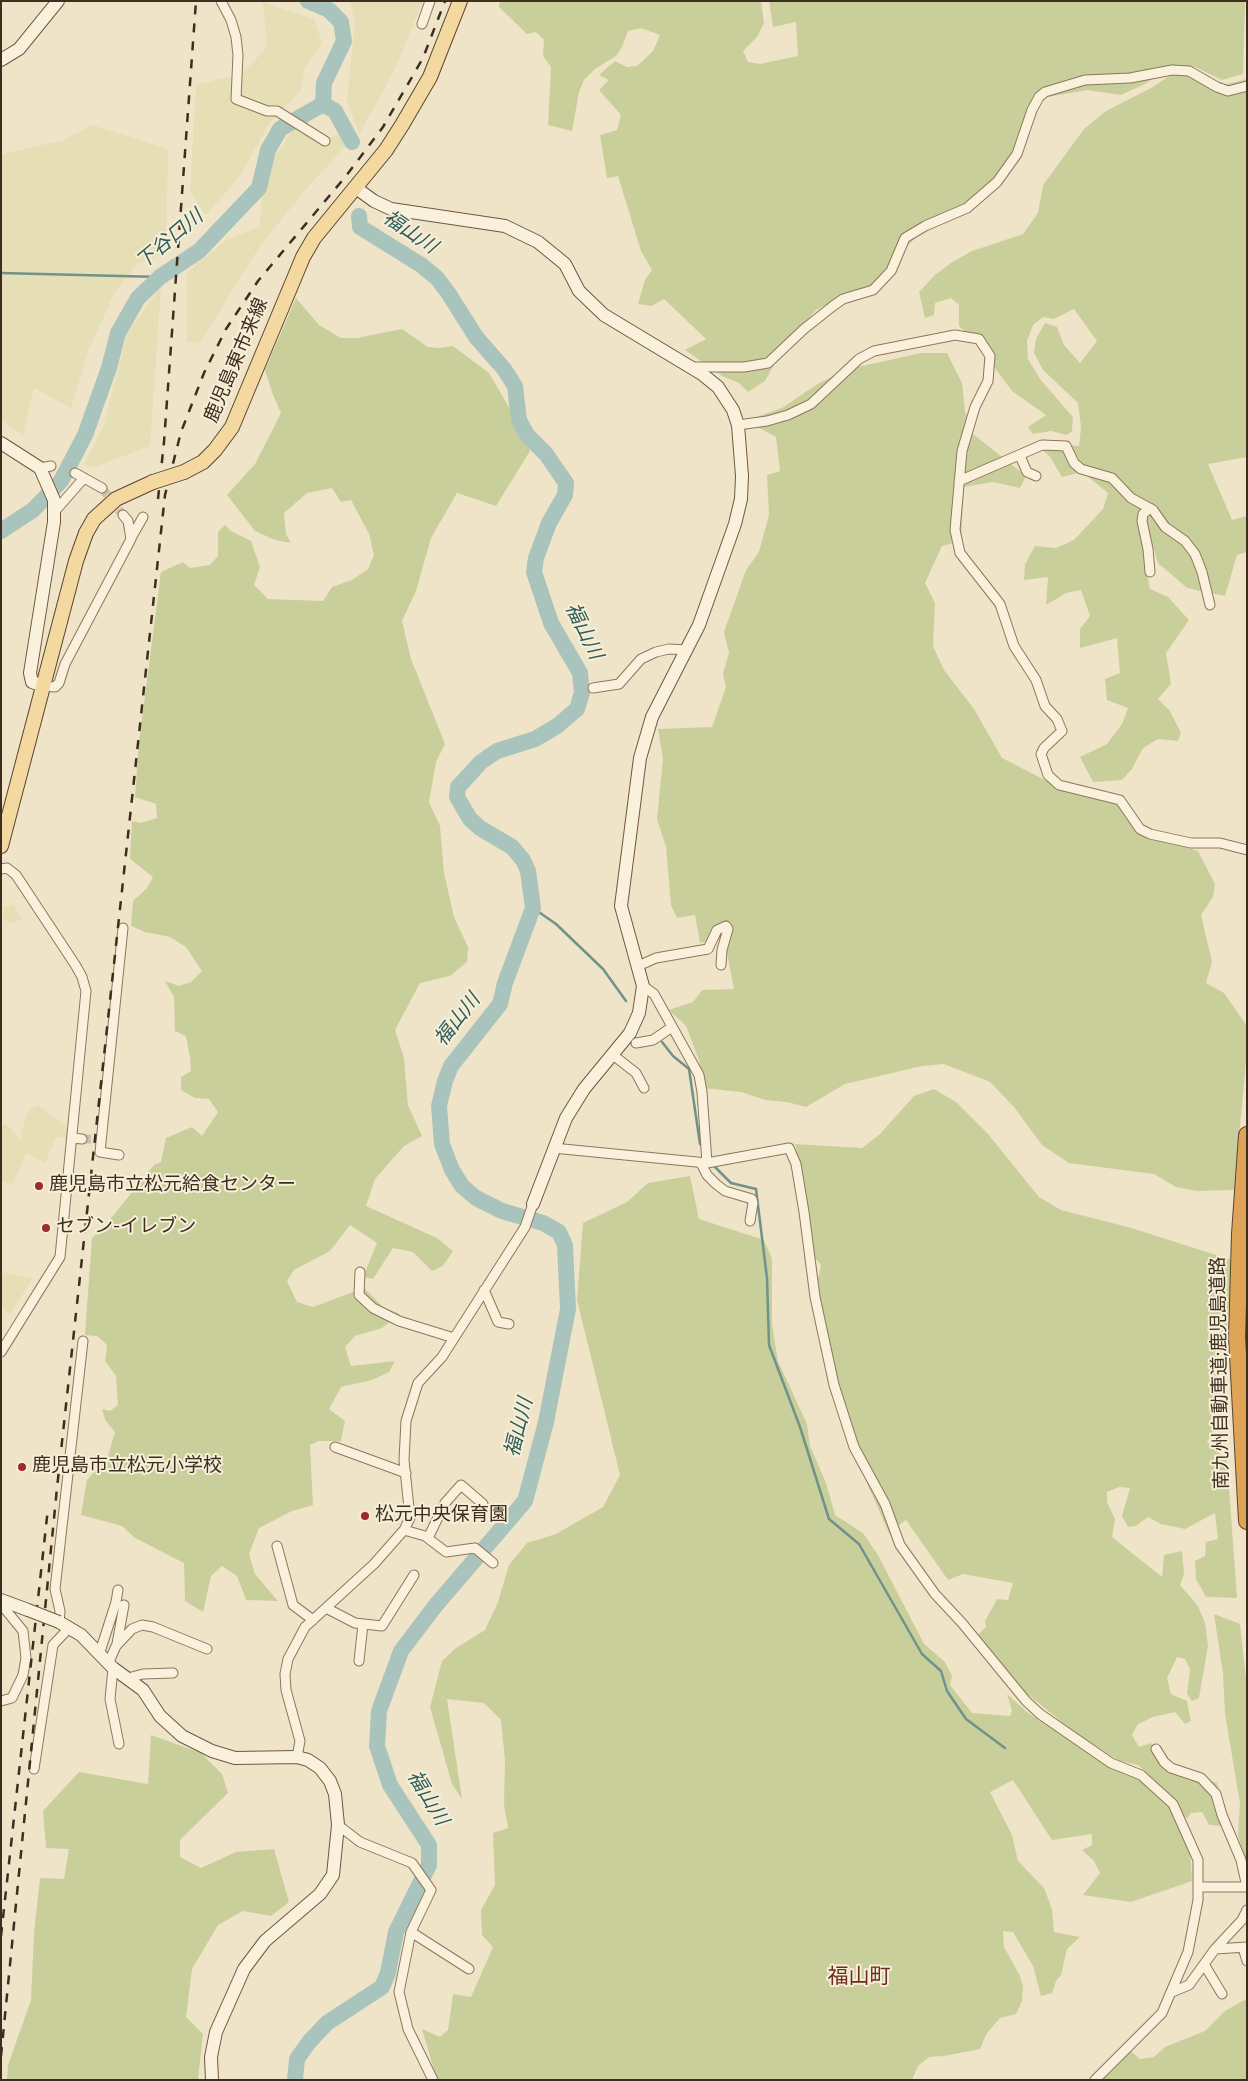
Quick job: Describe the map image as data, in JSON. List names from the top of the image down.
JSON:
{
  "streets": {
    "highway": ["南九州自動車道;鹿児島道路"],
    "main road": ["鹿児島東市来線"]
  },
  "districts": ["福山町"],
  "water": ["福山川", "下谷口川"],
  "places": [
    "鹿児島市立松元給食センター",
    "セブン-イレブン",
    "鹿児島市立松元小学校",
    "松元中央保育園"
  ]
}
